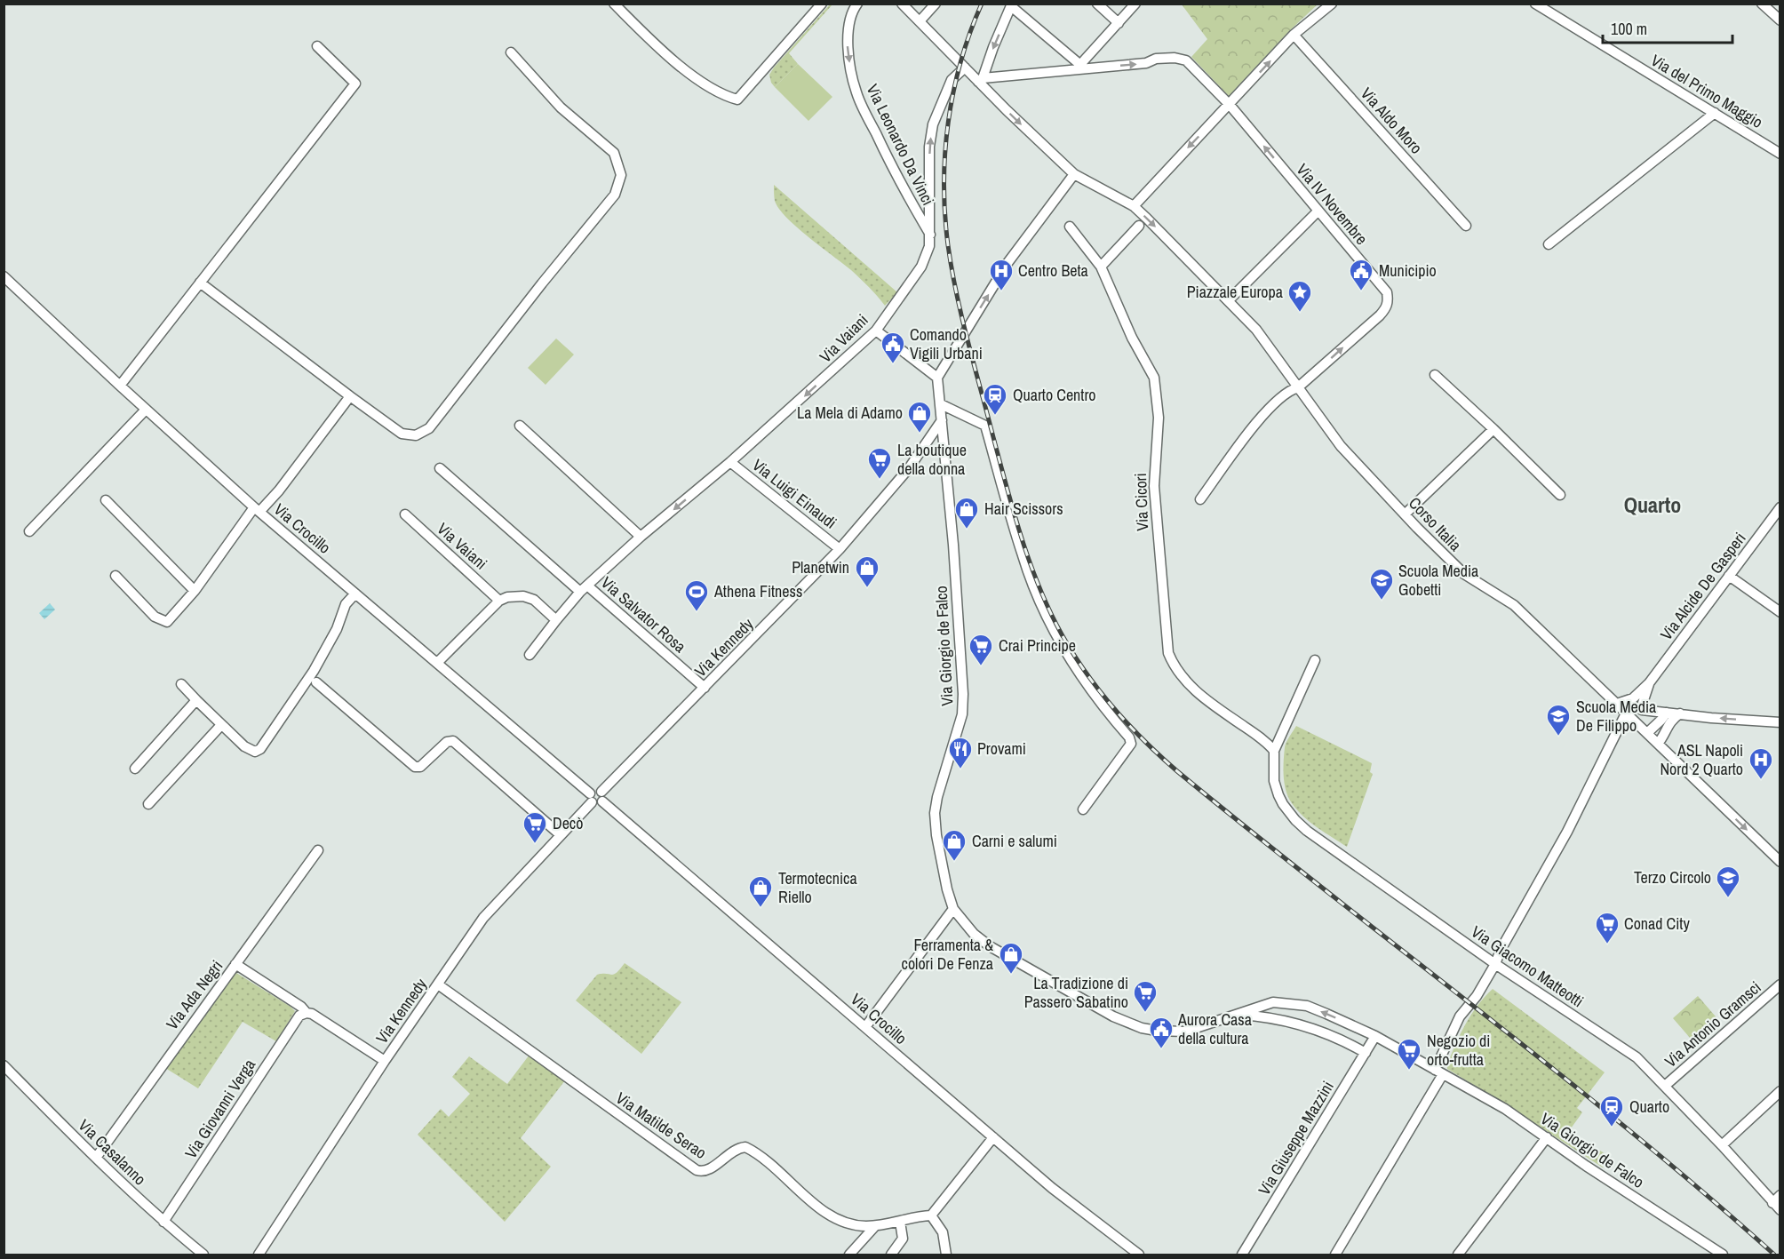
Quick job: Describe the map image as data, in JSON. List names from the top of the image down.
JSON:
{
  "streets": {
    "street": [
      "Via del Primo Maggio",
      "Via Aldo Moro",
      "Via Leonardo Da Vinci",
      "Via IV Novembre",
      "Via Vaiani",
      "Via Luigi Einaudi",
      "Via Cicori",
      "Corso Italia",
      "Via Crocillo",
      "Via Alcide De Gasperi",
      "Via Salvator Rosa",
      "Via Giorgio de Falco",
      "Via Kennedy",
      "Via Giacomo Matteotti",
      "Via Ada Negri",
      "Via Antonio Gramsci",
      "Via Giovanni Verga",
      "Via Matilde Serao",
      "Via Giuseppe Mazzini",
      "Via Casalanno"
    ]
  },
  "crossings": [
    ["Via Leonardo Da Vinci", "Via Vaiani"],
    ["Via IV Novembre", "Corso Italia"],
    ["Via Vaiani", "Via Luigi Einaudi"],
    ["Via Vaiani", "Corso Italia"],
    ["Via Vaiani", "Via Salvator Rosa"],
    ["Via Luigi Einaudi", "Via Kennedy"],
    ["Via Cicori", "Via Giacomo Matteotti"],
    ["Corso Italia", "Via Alcide De Gasperi"],
    ["Via Crocillo", "Via Kennedy"],
    ["Via Salvator Rosa", "Via Kennedy"],
    ["Via Giorgio de Falco", "Via Kennedy"],
    ["Via Giorgio de Falco", "Via Giuseppe Mazzini"],
    ["Via Kennedy", "Via Matilde Serao"],
    ["Via Giacomo Matteotti", "Via Antonio Gramsci"],
    ["Via Ada Negri", "Via Casalanno"],
    ["Via Giovanni Verga", "Via Casalanno"]
  ],
  "one_way": ["Via Leonardo Da Vinci", "Corso Italia"],
  "districts": ["Quarto"],
  "places": {
    "hospital": ["Centro Beta", "ASL Napoli Nord 2 Quarto"],
    "public building": ["Municipio", "Comando Vigili Urbani", "Aurora Casa della cultura"],
    "place": ["Piazzale Europa"],
    "station": ["Quarto Centro", "Quarto"],
    "shop": [
      "La Mela di Adamo",
      "Hair Scissors",
      "Planetwin",
      "Carni e salumi",
      "Termotecnica Riello",
      "Ferramenta & colori De Fenza"
    ],
    "supermarket": [
      "La boutique della donna",
      "Crai Principe",
      "Decò",
      "Conad City",
      "La Tradizione di Passero Sabatino",
      "Negozio di orto-frutta"
    ],
    "school or university": ["Scuola Media Gobetti", "Scuola Media De Filippo", "Terzo Circolo"],
    "sports": ["Athena Fitness"],
    "restaurant": ["Provami"]
  },
  "scale_bar": "100 m"
}
